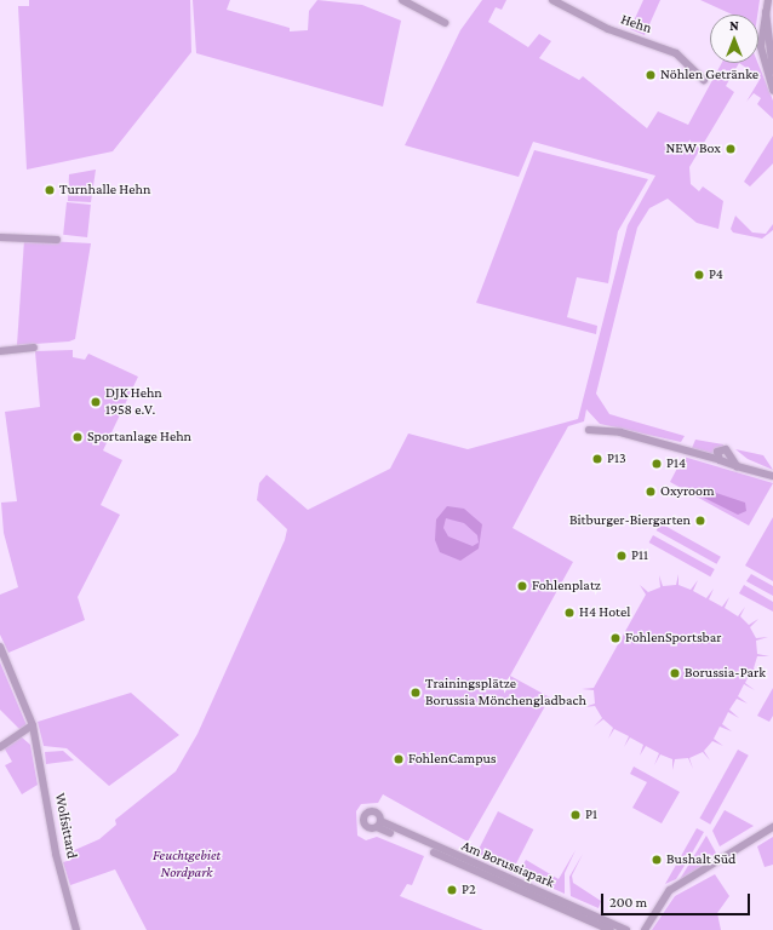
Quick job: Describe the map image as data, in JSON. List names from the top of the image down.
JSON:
{
  "streets": {
    "street": ["Hehn", "Wolfsittard", "Am Borussiapark"]
  },
  "parks": ["Feuchtgebiet Nordpark"],
  "places": [
    "Nöhlen Getränke",
    "NEW Box",
    "Turnhalle Hehn",
    "P4",
    "DJK Hehn 1958 e.V.",
    "Sportanlage Hehn",
    "P13",
    "P14",
    "Oxyroom",
    "Bitburger-Biergarten",
    "P11",
    "Fohlenplatz",
    "H4 Hotel",
    "FohlenSportsbar",
    "Borussia-Park",
    "Trainingsplätze Borussia Mönchengladbach",
    "FohlenCampus",
    "P1",
    "Bushalt Süd",
    "P2"
  ],
  "scale_bar": "200 m",
  "north": "top"
}
